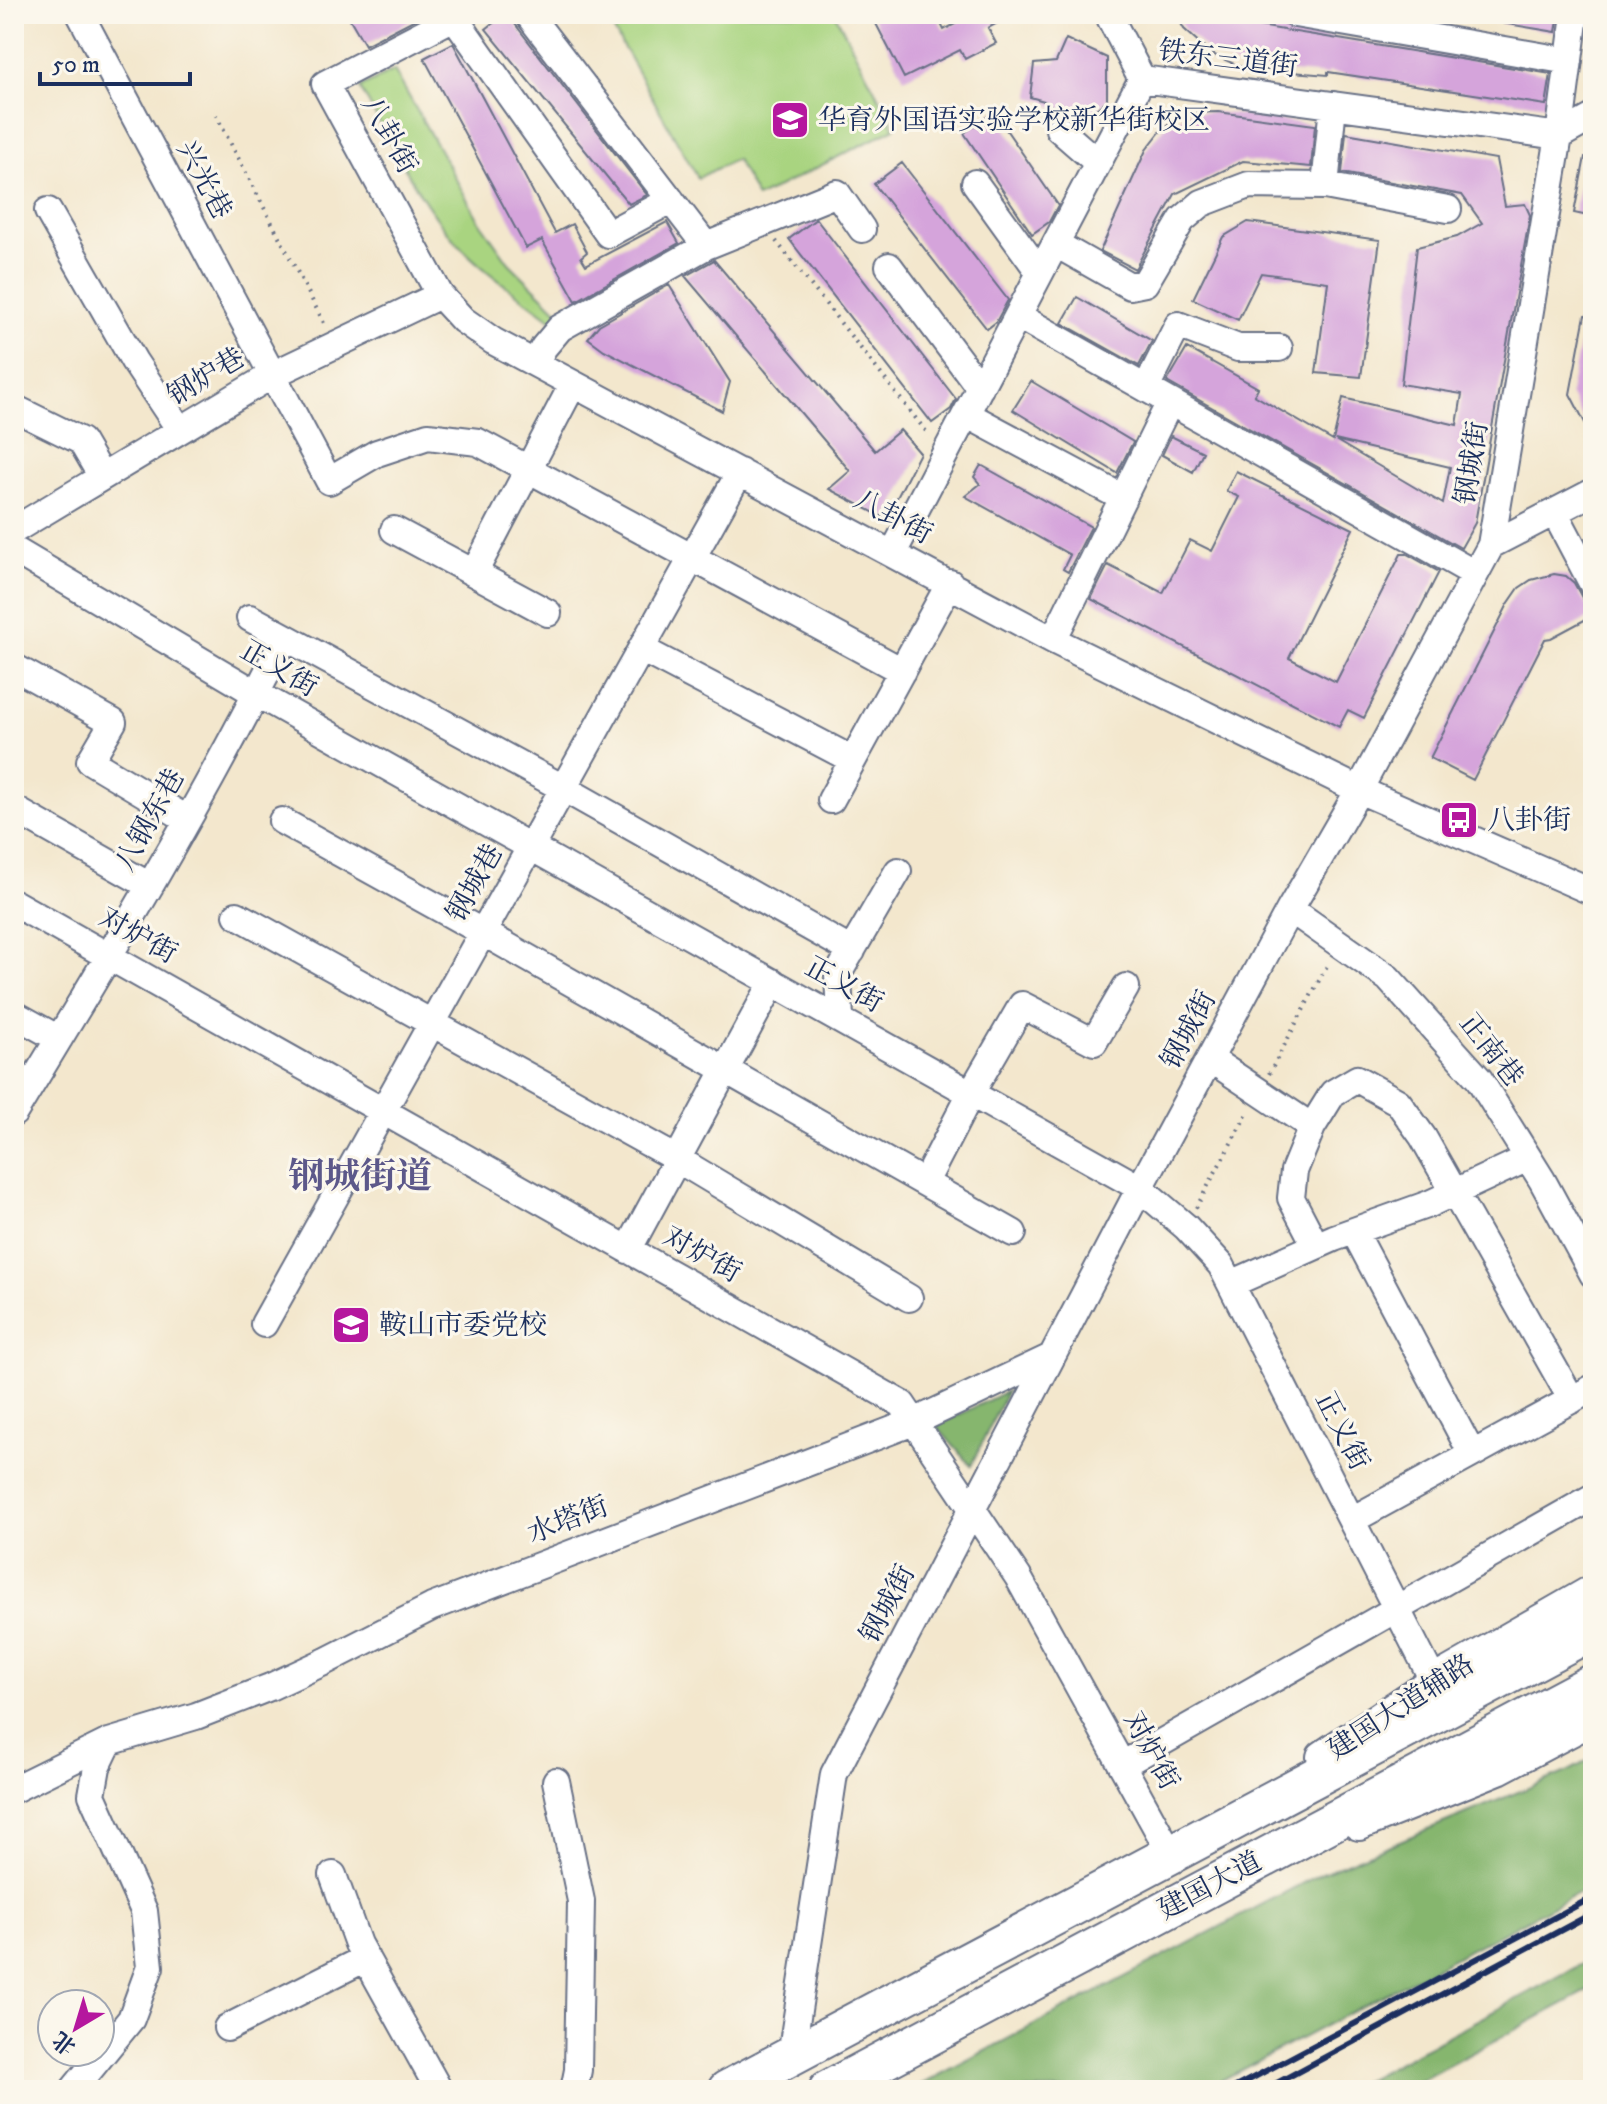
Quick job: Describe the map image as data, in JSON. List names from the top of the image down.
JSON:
{
  "streets": {
    "highway": ["建国大道"],
    "main road": ["建国大道辅路"],
    "street": [
      "铁东三道街",
      "八卦街",
      "兴光巷",
      "钢炉巷",
      "钢城街",
      "正义街",
      "八钢东巷",
      "钢城巷",
      "对炉街",
      "正南巷",
      "水塔街"
    ]
  },
  "crossings": [
    ["铁东三道街", "八卦街"],
    ["铁东三道街", "钢城街"],
    ["八卦街", "钢炉巷"],
    ["八卦街", "钢城街"],
    ["八卦街", "钢城巷"],
    ["兴光巷", "钢炉巷"],
    ["钢炉巷", "正义街"],
    ["钢城街", "正义街"],
    ["钢城街", "对炉街"],
    ["钢城街", "正南巷"],
    ["钢城街", "水塔街"],
    ["正义街", "八钢东巷"],
    ["正义街", "钢城巷"],
    ["正义街", "建国大道辅路"],
    ["八钢东巷", "对炉街"],
    ["钢城巷", "对炉街"],
    ["对炉街", "水塔街"]
  ],
  "districts": ["钢城街道"],
  "places": {
    "school or university": ["华育外国语实验学校新华街校区", "鞍山市委党校"],
    "bus stop": ["八卦街"]
  },
  "scale_bar": "50 m",
  "north": "bottom left"
}
